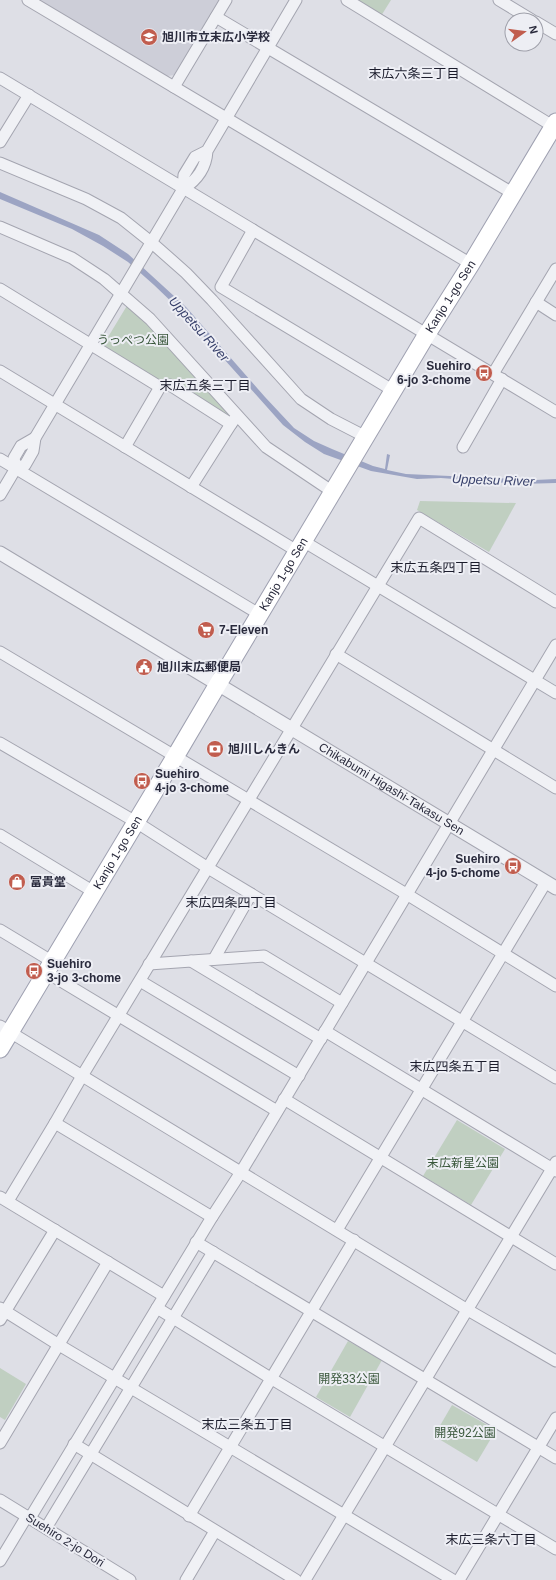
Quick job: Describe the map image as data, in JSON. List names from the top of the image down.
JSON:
{
  "streets": {
    "main road": ["Kanjo 1-go Sen"],
    "street": ["Chikabumi Higashi-Takasu Sen", "Suehiro 2-jo Dori"]
  },
  "crossings": [
    ["Kanjo 1-go Sen", "Chikabumi Higashi-Takasu Sen"]
  ],
  "districts": [
    "末広六条三丁目",
    "末広五条三丁目",
    "末広五条四丁目",
    "末広四条四丁目",
    "末広四条五丁目",
    "末広三条五丁目",
    "末広三条六丁目"
  ],
  "water": ["Uppetsu River"],
  "parks": [
    "うっぺつ公園",
    "末広新星公園",
    "開発33公園",
    "開発92公園"
  ],
  "places": {
    "school or university": ["旭川市立末広小学校"],
    "bus stop": [
      "Suehiro 6-jo 3-chome",
      "Suehiro 4-jo 3-chome",
      "Suehiro 4-jo 5-chome",
      "Suehiro 3-jo 3-chome"
    ],
    "supermarket": ["7-Eleven"],
    "public building": ["旭川末広郵便局"],
    "bank": ["旭川しんきん"],
    "shop": ["富貴堂"]
  },
  "north": "right"
}
